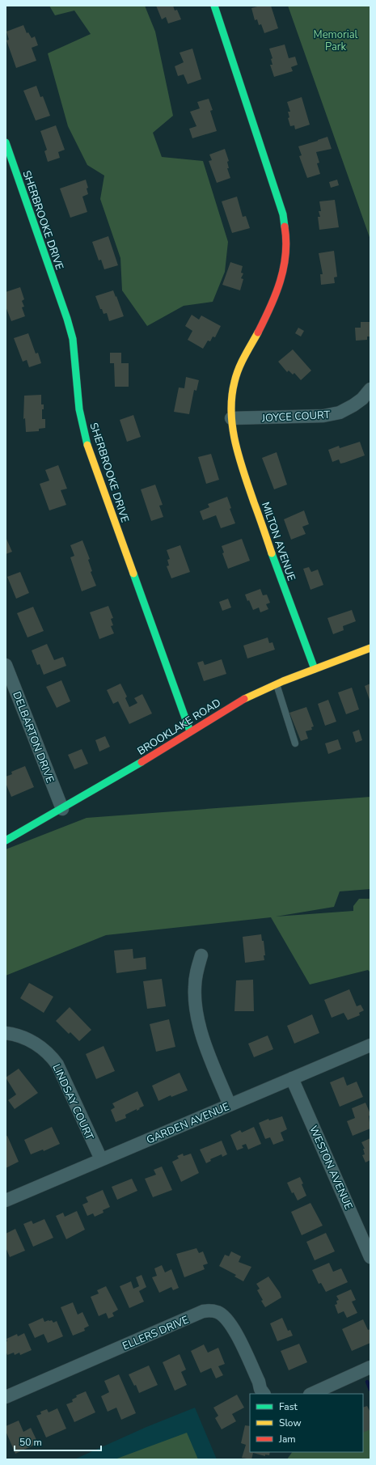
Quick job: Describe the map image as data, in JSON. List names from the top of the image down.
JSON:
{
  "streets": {
    "street": [
      "SHERBROOKE DRIVE",
      "JOYCE COURT",
      "MILTON AVENUE",
      "BROOKLAKE ROAD",
      "DELBARTON DRIVE",
      "LINDSAY COURT",
      "GARDEN AVENUE",
      "WESTON AVENUE",
      "ELLERS DRIVE"
    ]
  },
  "crossings": [
    ["SHERBROOKE DRIVE", "BROOKLAKE ROAD"],
    ["JOYCE COURT", "MILTON AVENUE"],
    ["MILTON AVENUE", "BROOKLAKE ROAD"],
    ["BROOKLAKE ROAD", "DELBARTON DRIVE"],
    ["LINDSAY COURT", "GARDEN AVENUE"],
    ["GARDEN AVENUE", "WESTON AVENUE"]
  ],
  "parks": ["Memorial Park"],
  "legend": ["Fast", "Slow", "Jam"],
  "scale_bar": "50 m"
}
